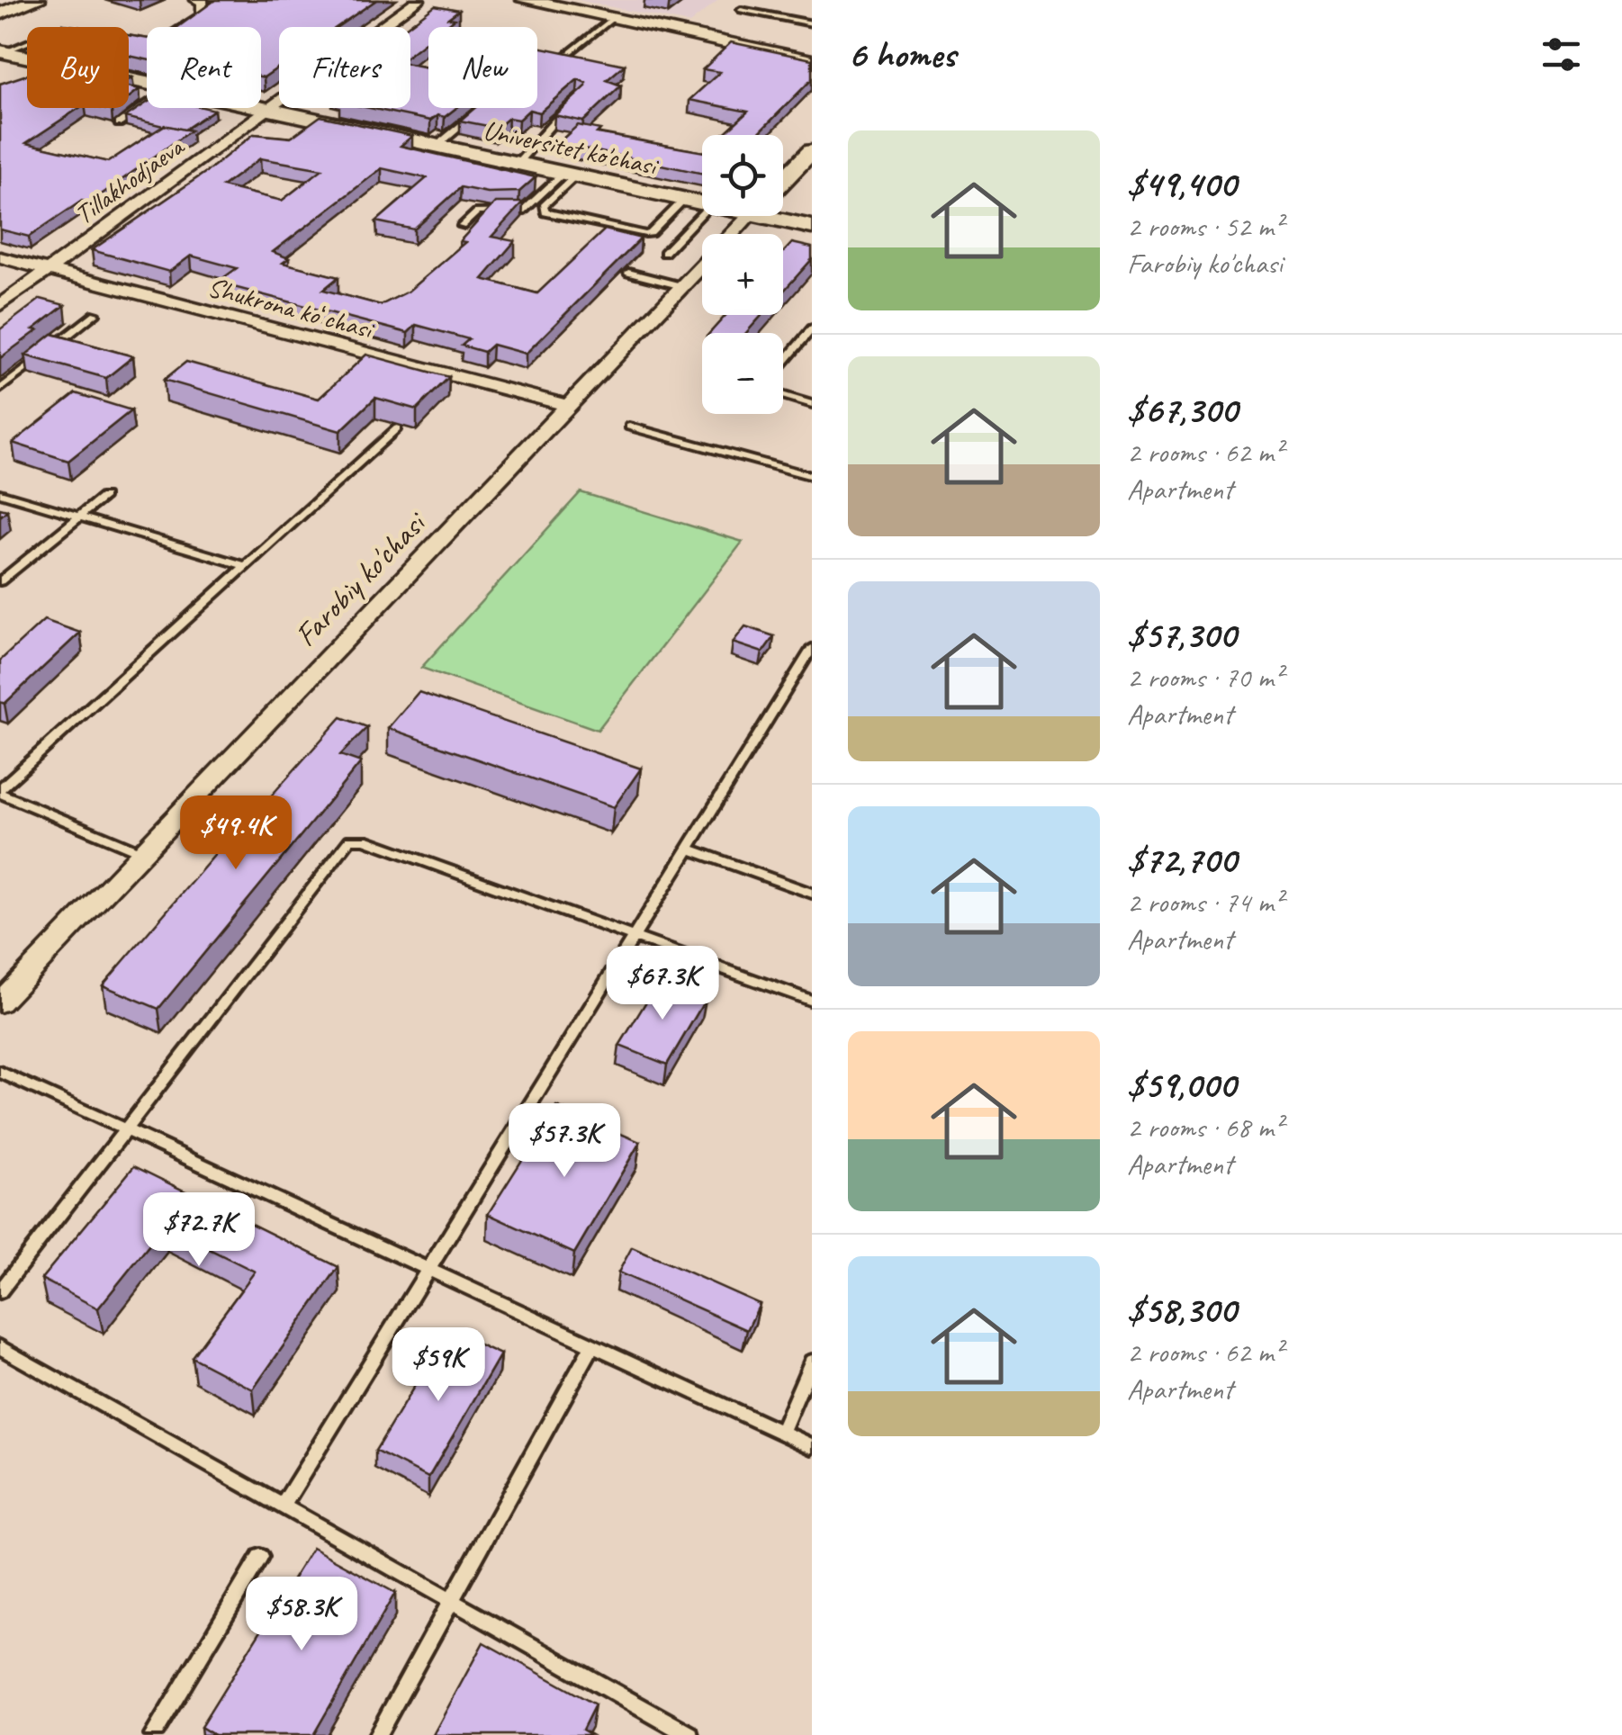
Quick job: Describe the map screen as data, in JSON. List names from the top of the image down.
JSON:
{
  "streets": {
    "main road": ["Universitet ko'chasi", "Farobiy ko'chasi"],
    "street": ["Tillakhodjaeva", "Shukrona koʻchasi"]
  },
  "crossings": [
    ["Universitet ko'chasi", "Tillakhodjaeva"],
    ["Tillakhodjaeva", "Shukrona koʻchasi"],
    ["Shukrona koʻchasi", "Farobiy ko'chasi"]
  ],
  "page": {
    "heading": "6 homes",
    "chip": [
      "Buy",
      "Rent",
      "Filters",
      "New"
    ],
    "list": [
      {
        "name": "$49,400",
        "note": "2 rooms · 52 m² · Farobiy ko'chasi"
      },
      {
        "name": "$67,300",
        "note": "2 rooms · 62 m² · Apartment"
      },
      {
        "name": "$57,300",
        "note": "2 rooms · 70 m² · Apartment"
      },
      {
        "name": "$72,700",
        "note": "2 rooms · 74 m² · Apartment"
      },
      {
        "name": "$59,000",
        "note": "2 rooms · 68 m² · Apartment"
      },
      {
        "name": "$58,300",
        "note": "2 rooms · 62 m² · Apartment"
      }
    ],
    "map_buttons": ["+", "−"],
    "price": [
      "$49.4K",
      "$67.3K",
      "$57.3K",
      "$72.7K",
      "$59K",
      "$58.3K"
    ]
  }
}
